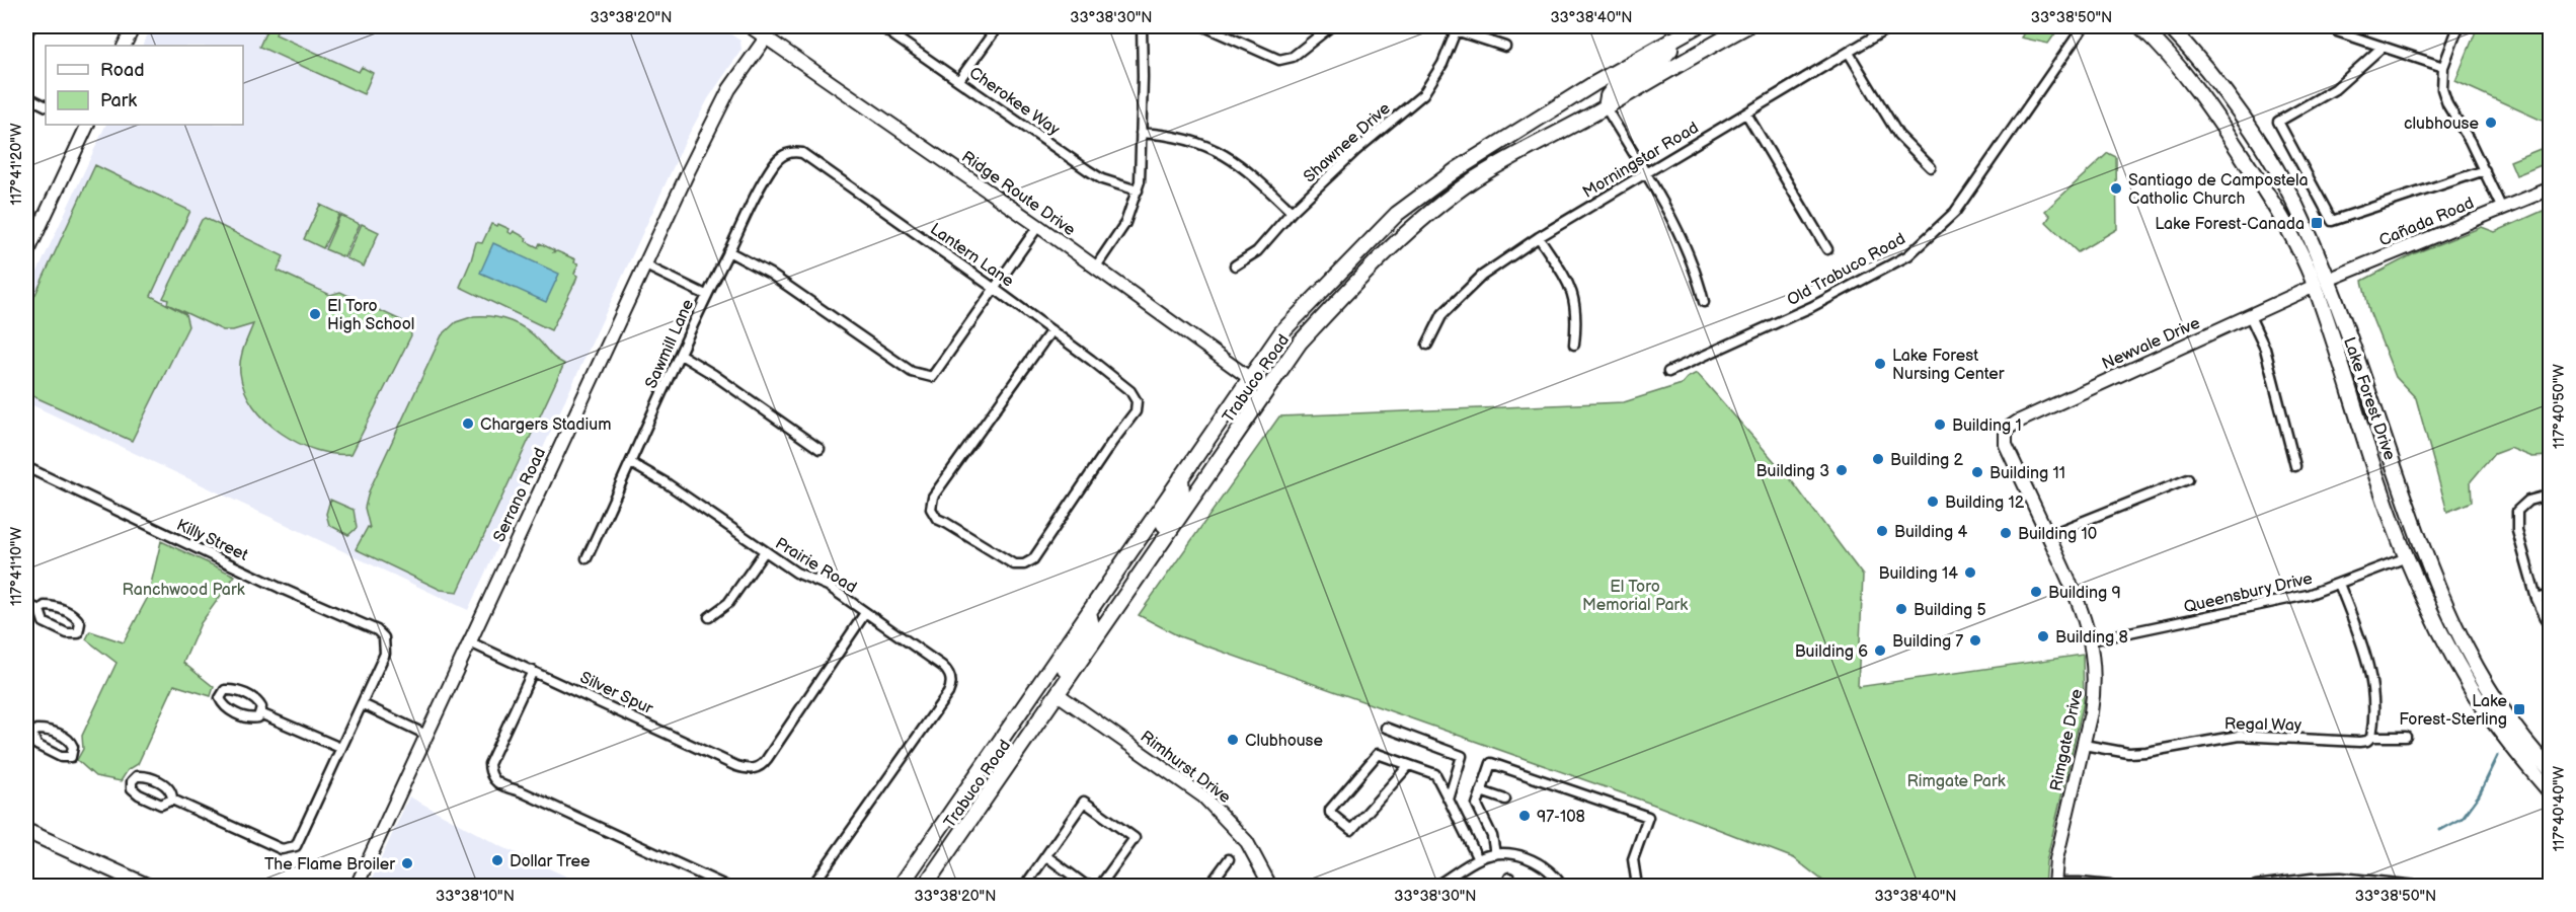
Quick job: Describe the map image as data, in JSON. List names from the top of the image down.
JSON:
{
  "streets": {
    "main road": ["Trabuco Road", "Lake Forest Drive"],
    "street": [
      "Cherokee Way",
      "Shawnee Drive",
      "Morningstar Road",
      "Ridge Route Drive",
      "Cañada Road",
      "Lantern Lane",
      "Old Trabuco Road",
      "Newvale Drive",
      "Sawmill Lane",
      "Serrano Road",
      "Killy Street",
      "Prairie Road",
      "Queensbury Drive",
      "Silver Spur",
      "Regal Way",
      "Rimgate Drive",
      "Rimhurst Drive"
    ]
  },
  "crossings": [
    ["Ridge Route Drive", "Trabuco Road"],
    ["Ridge Route Drive", "Serrano Road"],
    ["Cañada Road", "Newvale Drive"],
    ["Cañada Road", "Lake Forest Drive"],
    ["Lantern Lane", "Sawmill Lane"],
    ["Newvale Drive", "Lake Forest Drive"],
    ["Newvale Drive", "Rimgate Drive"],
    ["Sawmill Lane", "Prairie Road"],
    ["Trabuco Road", "Rimhurst Drive"],
    ["Lake Forest Drive", "Queensbury Drive"],
    ["Serrano Road", "Silver Spur"],
    ["Prairie Road", "Silver Spur"],
    ["Queensbury Drive", "Rimgate Drive"],
    ["Regal Way", "Rimgate Drive"]
  ],
  "parks": ["El Toro Memorial Park", "Ranchwood Park", "Rimgate Park"],
  "places": {
    "other": [
      "clubhouse",
      "Santiago de Campostela Catholic Church",
      "El Toro High School",
      "Lake Forest Nursing Center",
      "Chargers Stadium",
      "Building 1",
      "Building 2",
      "Building 3",
      "Building 11",
      "Building 12",
      "Building 4",
      "Building 10",
      "Building 14",
      "Building 9",
      "Building 5",
      "Building 8",
      "Building 7",
      "Building 6",
      "Clubhouse",
      "97-108",
      "Dollar Tree",
      "The Flame Broiler"
    ],
    "transit": ["Lake Forest-Canada", "Lake Forest-Sterling"]
  },
  "legend": ["Road", "Park"],
  "coordinates": [
    "33°38'20\"N",
    "33°38'30\"N",
    "33°38'40\"N",
    "33°38'50\"N",
    "117°41'20\"W",
    "117°40'50\"W",
    "117°41'10\"W",
    "117°40'40\"W",
    "33°38'10\"N"
  ]
}
